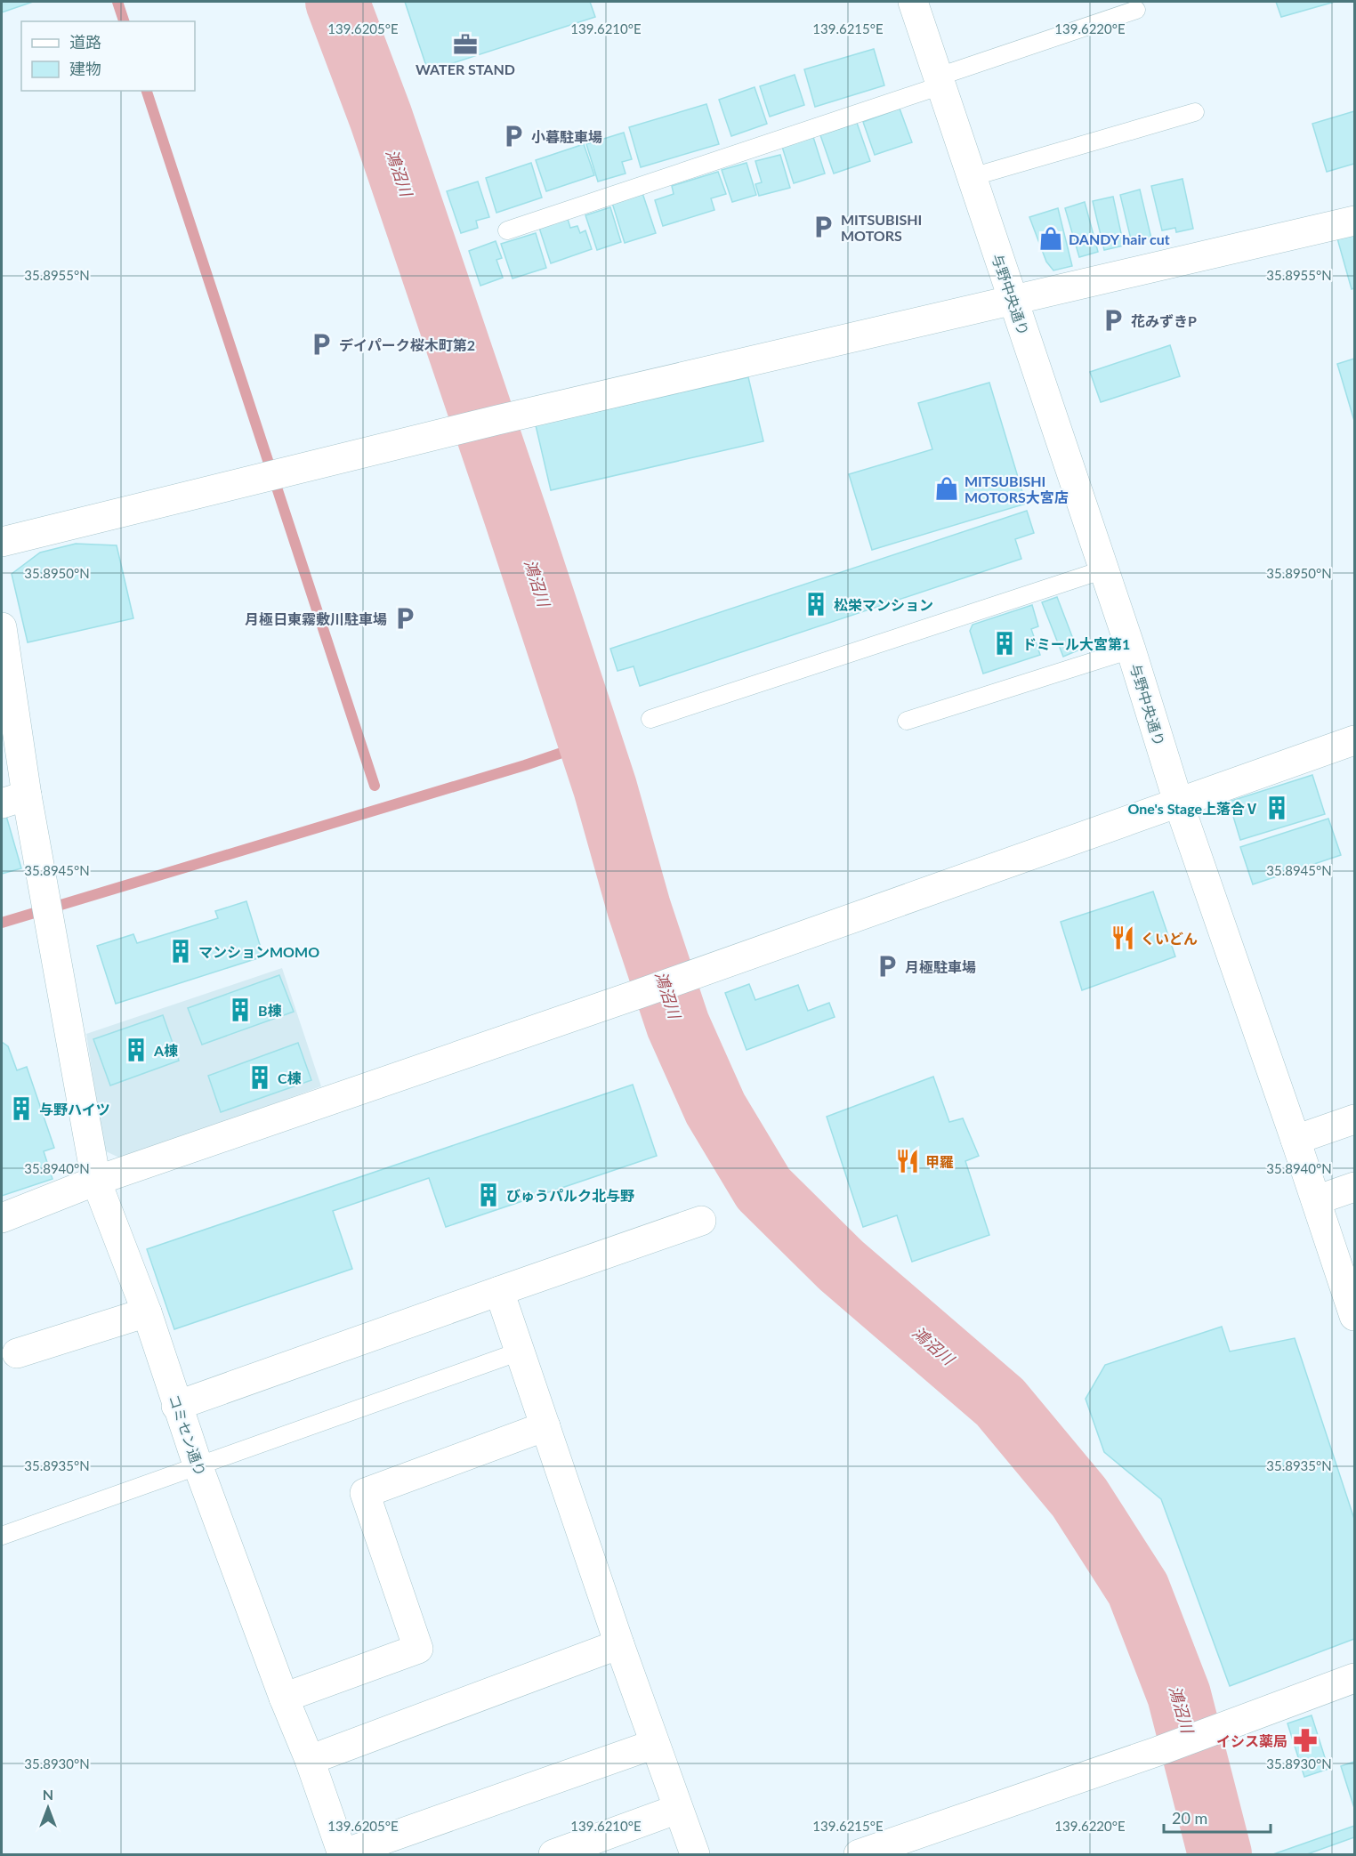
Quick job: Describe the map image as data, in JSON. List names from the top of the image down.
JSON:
{
  "streets": {
    "street": ["与野中央通り", "コミセン通り"]
  },
  "water": ["鴻沼川"],
  "places": {
    "office": ["WATER STAND"],
    "parking": [
      "小暮駐車場",
      "MITSUBISHI MOTORS",
      "花みずきP",
      "デイパーク桜木町第2",
      "月極日東霧敷川駐車場",
      "月極駐車場"
    ],
    "shop": ["DANDY hair cut", "MITSUBISHI MOTORS大宮店"],
    "building": [
      "松栄マンション",
      "ドミール大宮第1",
      "One's Stage上落合Ⅴ",
      "マンションMOMO",
      "B棟",
      "A棟",
      "C棟",
      "与野ハイツ",
      "びゅうパルク北与野"
    ],
    "restaurant": ["くいどん", "甲羅"],
    "pharmacy": ["イシス薬局"]
  },
  "legend": ["道路", "建物"],
  "scale_bar": "20 m",
  "north": "top",
  "coordinates": [
    "139.6205°E",
    "139.6210°E",
    "139.6215°E",
    "139.6220°E",
    "35.8955°N",
    "35.8950°N",
    "35.8945°N",
    "35.8940°N",
    "35.8935°N",
    "35.8930°N"
  ]
}
